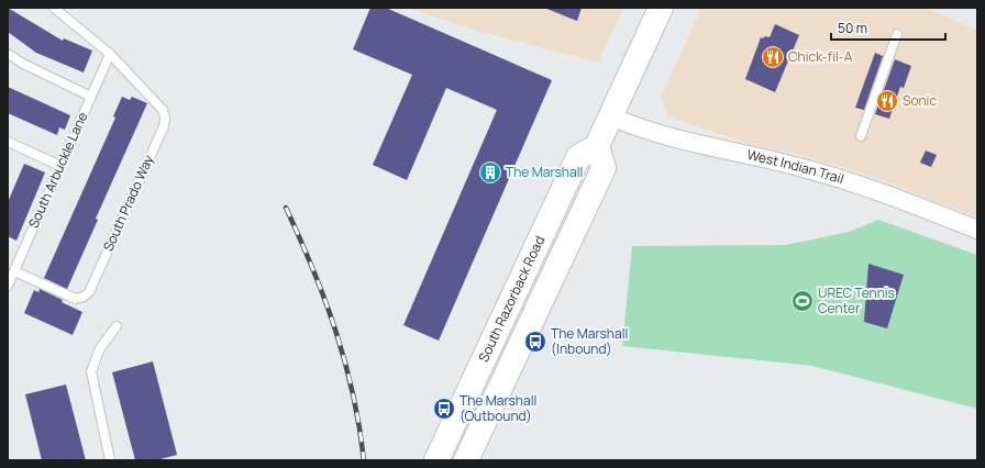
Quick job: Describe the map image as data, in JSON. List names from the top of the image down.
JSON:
{
  "streets": {
    "main road": ["South Razorback Road"],
    "street": ["West Indian Trail"],
    "lane": ["South Arbuckle Lane", "South Prado Way"]
  },
  "crossings": [
    ["South Arbuckle Lane", "South Prado Way"]
  ],
  "places": {
    "restaurant": ["Chick-fil-A", "Sonic"],
    "building": ["The Marshall"],
    "sports": ["UREC Tennis Center"],
    "bus stop": ["The Marshall (Inbound)", "The Marshall (Outbound)"]
  },
  "scale_bar": "50 m"
}
